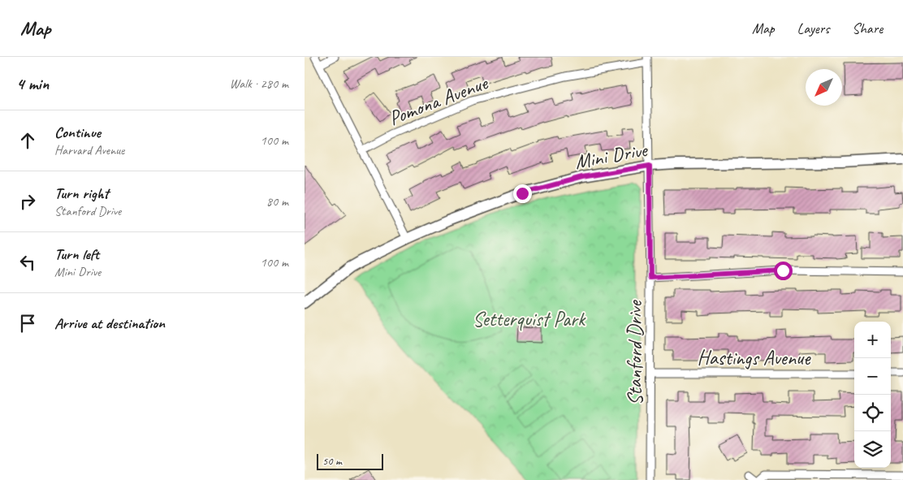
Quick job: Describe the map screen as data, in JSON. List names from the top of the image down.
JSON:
{
  "streets": {
    "street": [
      "Pomona Avenue",
      "Mini Drive",
      "Stanford Drive",
      "Hastings Avenue"
    ]
  },
  "crossings": [
    ["Pomona Avenue", "Stanford Drive"],
    ["Mini Drive", "Stanford Drive"],
    ["Stanford Drive", "Hastings Avenue"]
  ],
  "parks": ["Setterquist Park"],
  "scale_bar": "50 m",
  "north": "bottom left",
  "page": {
    "header": "Map",
    "nav": ["Map", "Layers", "Share"],
    "heading": ["4 min", "Walk · 280 m"],
    "list": [
      ["Continue", "Harvard Avenue", "100 m"],
      ["Turn right", "Stanford Drive", "80 m"],
      ["Turn left", "Mini Drive", "100 m"],
      "Arrive at destination"
    ],
    "map_buttons": ["+", "−"],
    "scale": "50 m"
  }
}
